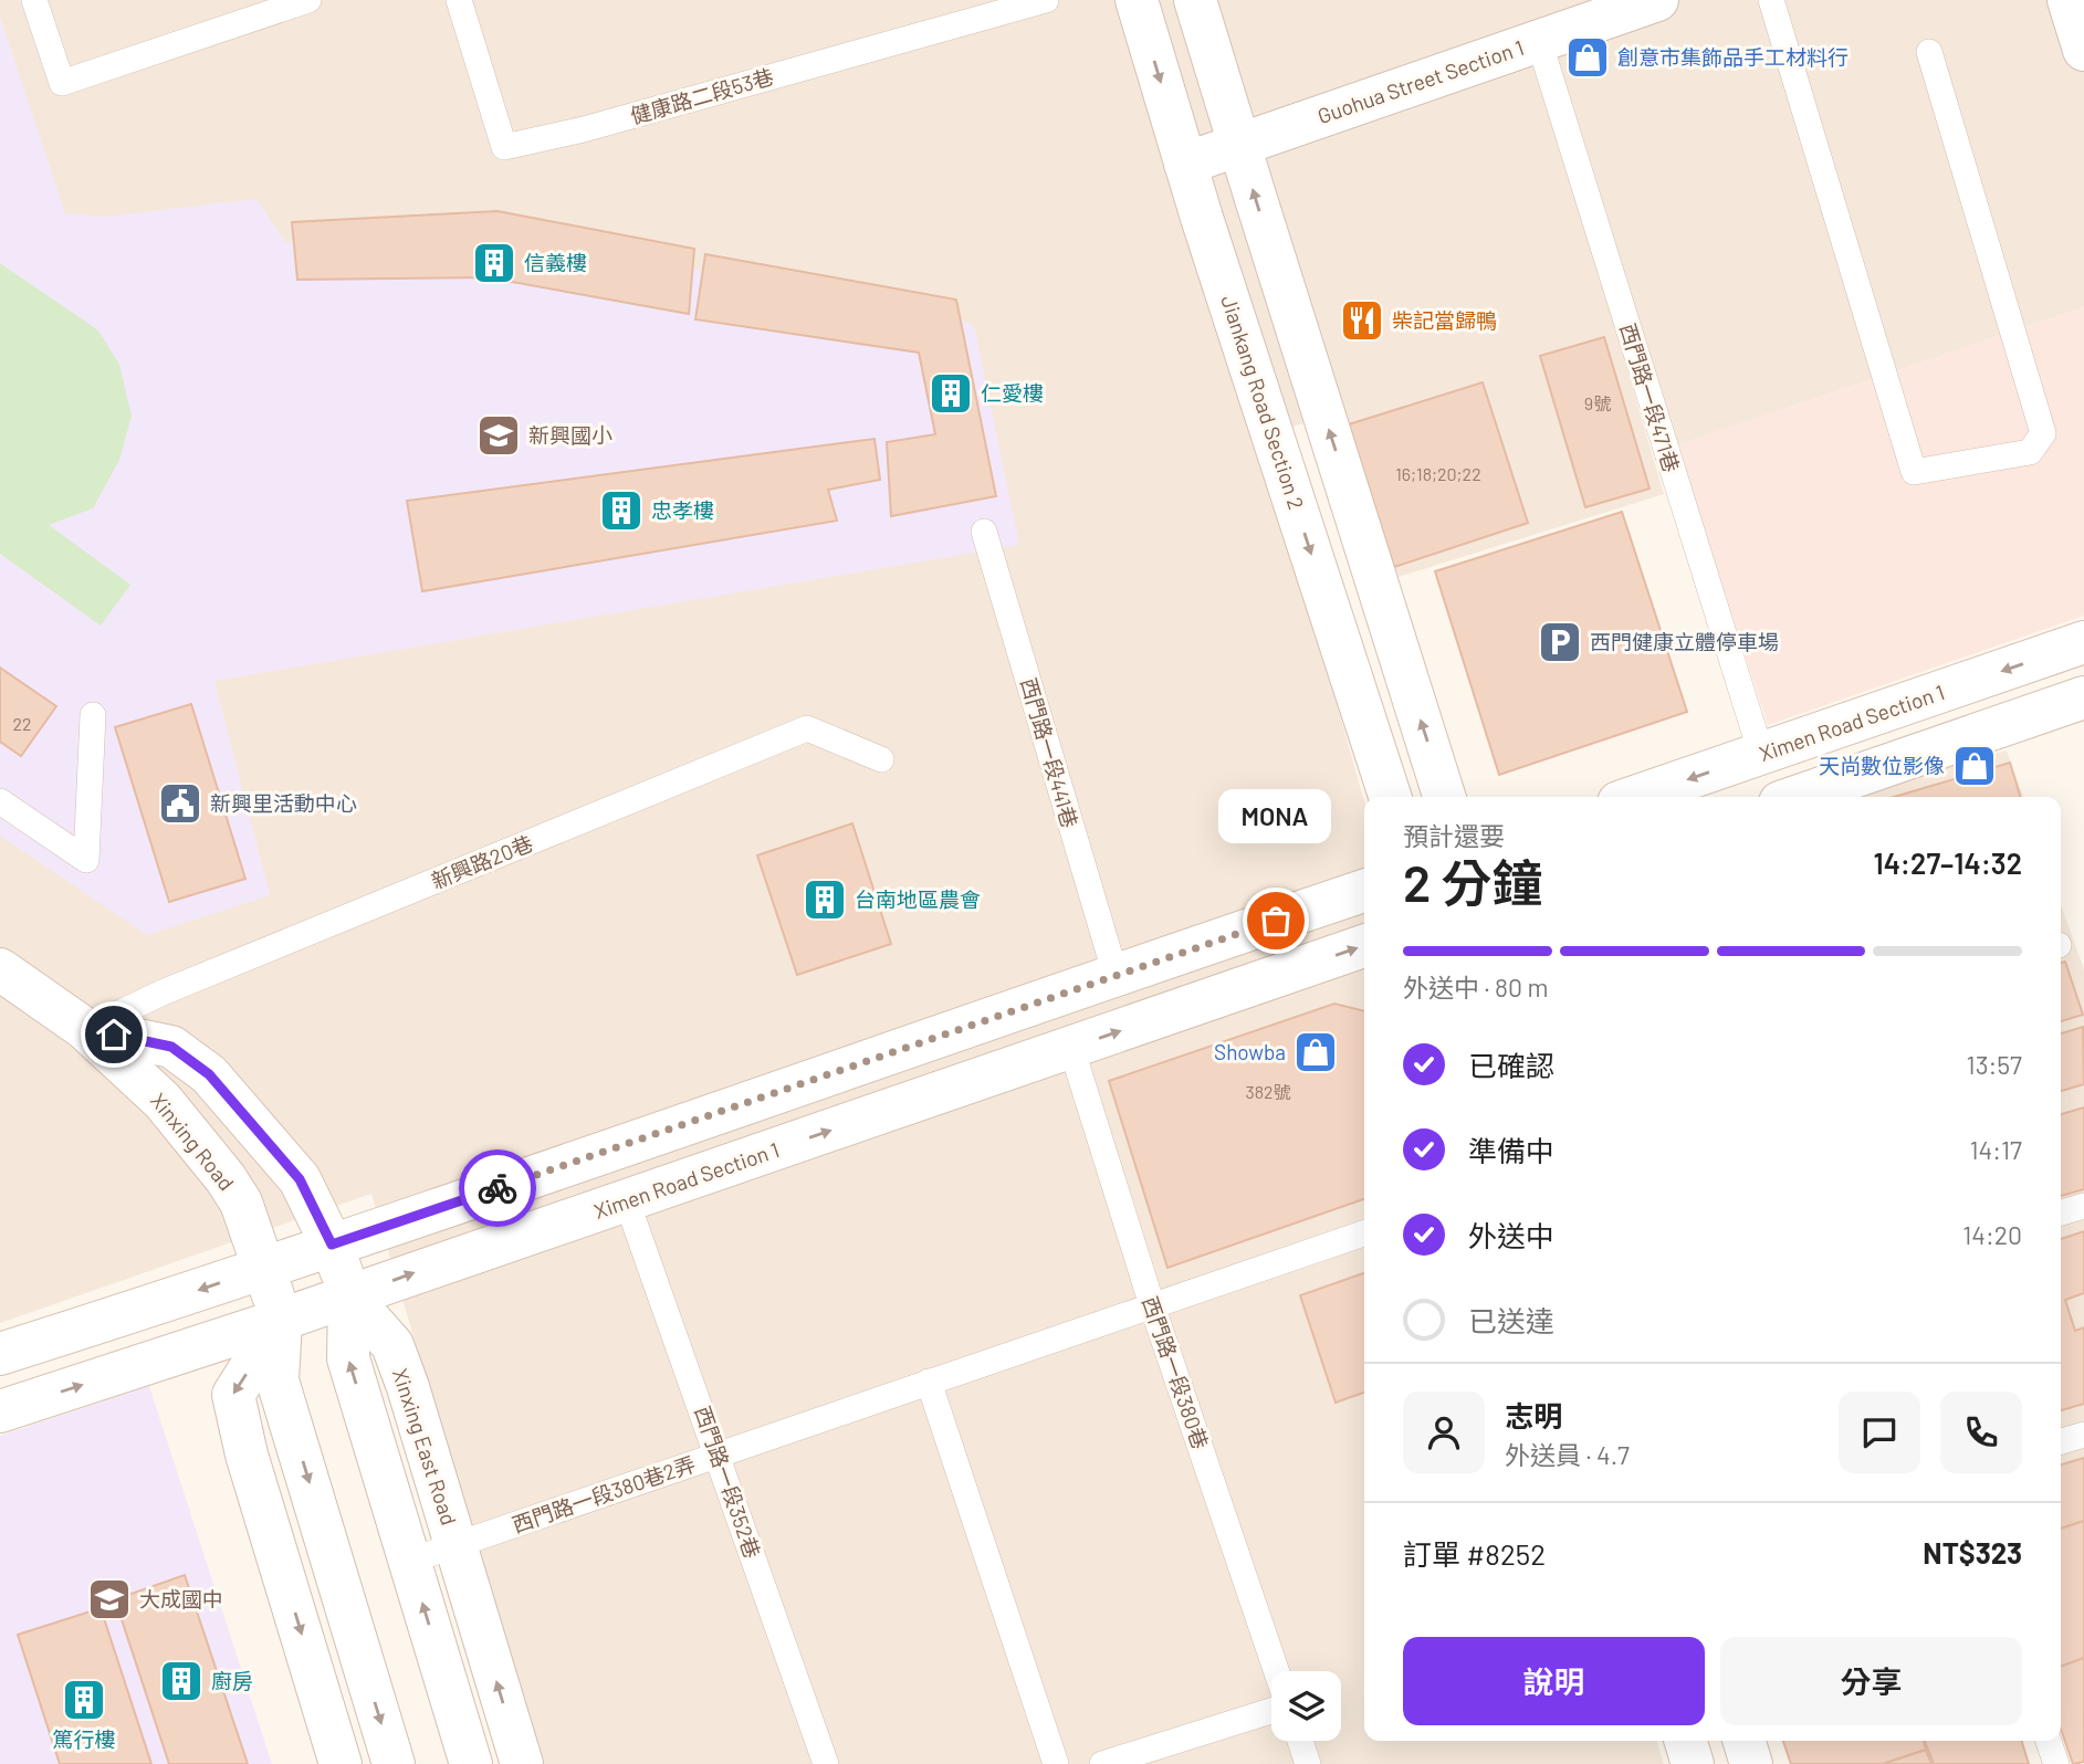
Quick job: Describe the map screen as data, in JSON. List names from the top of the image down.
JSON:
{
  "streets": {
    "street": [
      "Guohua Street Section 1",
      "Jiankang Road Section 2",
      "Ximen Road Section 1",
      "Xinxing Road",
      "Xinxing East Road"
    ],
    "lane": [
      "健康路二段53巷",
      "西門路一段471巷",
      "西門路一段441巷",
      "新興路20巷",
      "西門路一段380巷",
      "西門路一段352巷",
      "西門路一段380巷2弄"
    ]
  },
  "crossings": [
    ["Guohua Street Section 1", "西門路一段471巷"],
    ["Guohua Street Section 1", "Jiankang Road Section 2"],
    ["西門路一段471巷", "Ximen Road Section 1"],
    ["Ximen Road Section 1", "Xinxing Road"],
    ["Ximen Road Section 1", "西門路一段380巷"],
    ["Ximen Road Section 1", "Xinxing East Road"],
    ["Ximen Road Section 1", "西門路一段352巷"],
    ["新興路20巷", "Xinxing Road"],
    ["Xinxing Road", "Xinxing East Road"],
    ["西門路一段380巷", "西門路一段380巷2弄"],
    ["Xinxing East Road", "西門路一段380巷2弄"],
    ["西門路一段352巷", "西門路一段380巷2弄"]
  ],
  "places": {
    "shop": ["創意市集飾品手工材料行", "天尚數位影像", "Showba"],
    "building": [
      "信義樓",
      "仁愛樓",
      "忠孝樓",
      "台南地區農會",
      "廚房",
      "篤行樓"
    ],
    "restaurant": ["柴記當歸鴨"],
    "school or university": ["新興國小", "大成國中"],
    "parking": ["西門健康立體停車場"],
    "public building": ["新興里活動中心"],
    "other": ["MONA"]
  },
  "house_numbers": [
    "9號",
    "16;18;20;22",
    "22",
    "382號"
  ],
  "page": {
    "bubble": "MONA",
    "heading": ["2 分鐘", "預計還要", "14:27–14:32"],
    "panel": [
      "志明",
      "外送員 · 4.7",
      "訂單 #8252",
      "NT$323"
    ],
    "bar": "外送中 · 80 m",
    "list": [
      ["已確認", "13:57"],
      ["準備中", "14:17"],
      ["外送中", "14:20"],
      "已送達"
    ],
    "buttons": ["說明", "分享"]
  }
}
